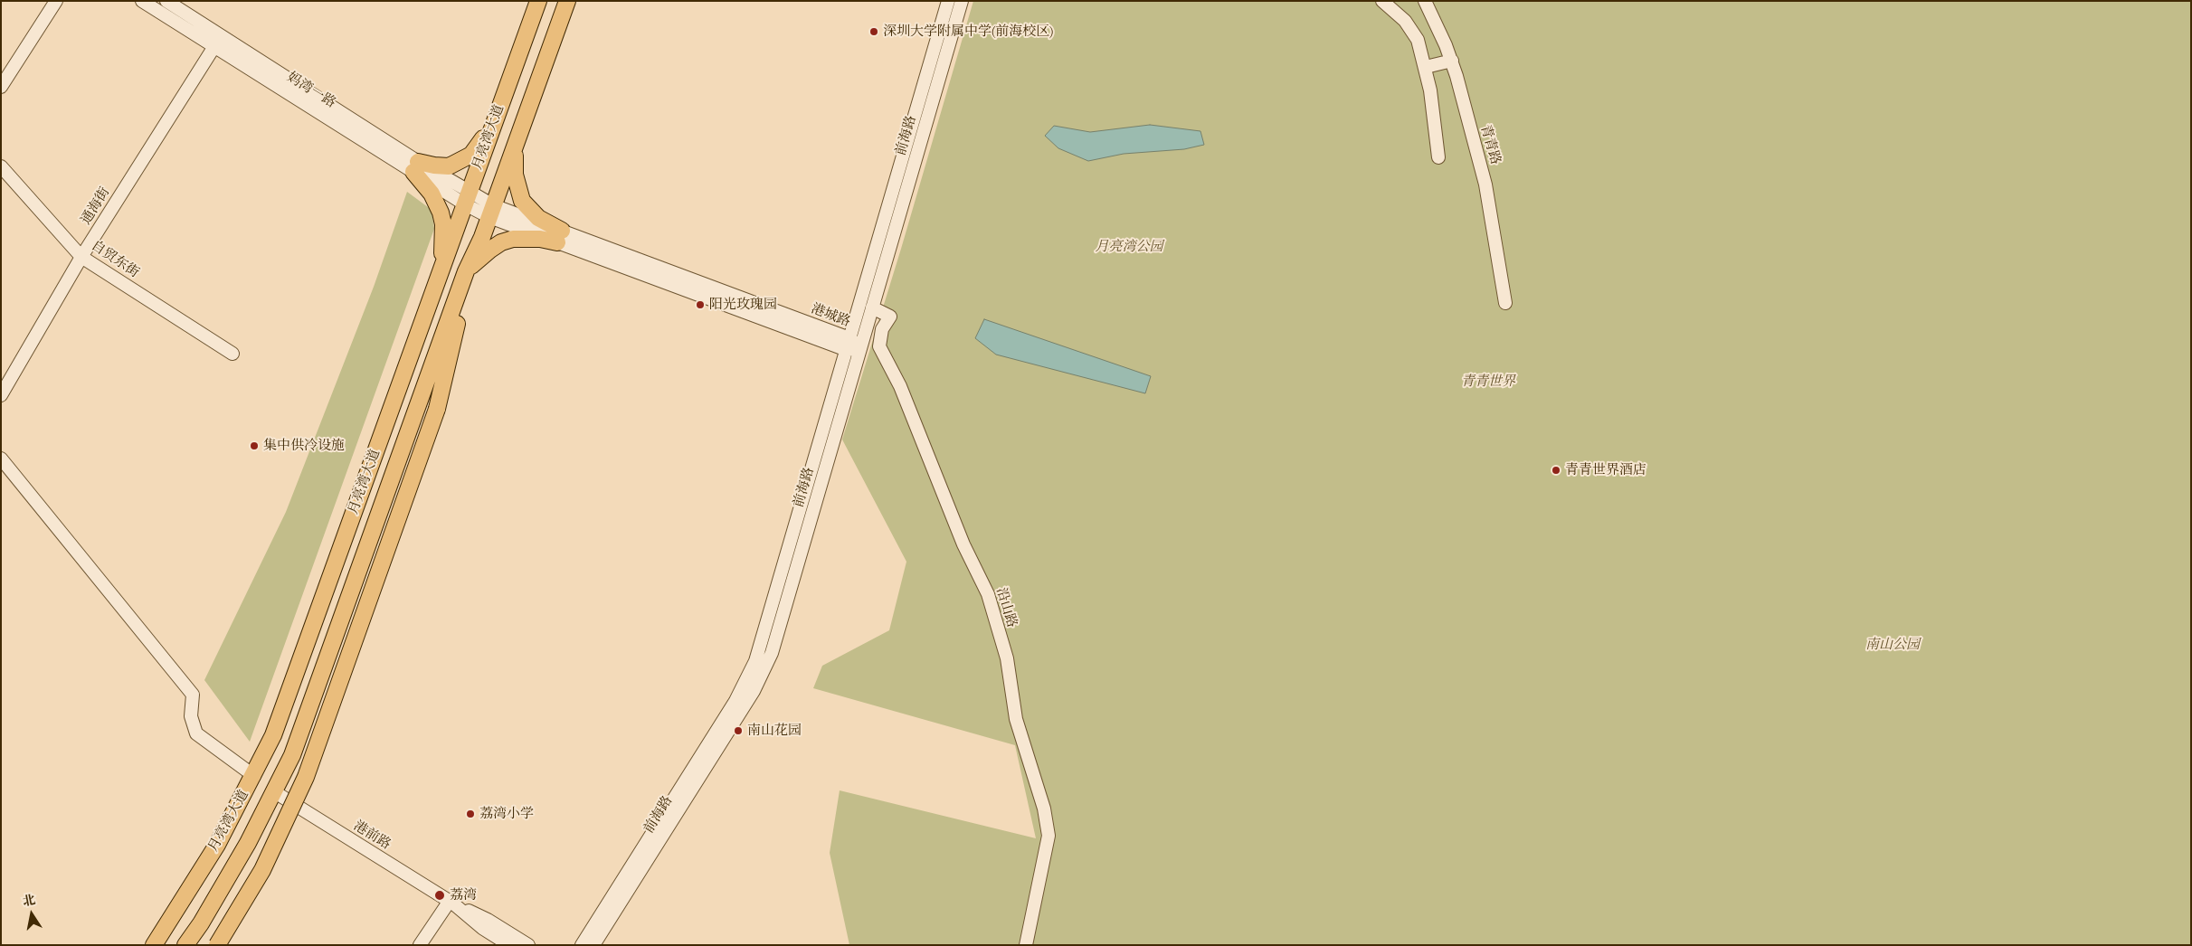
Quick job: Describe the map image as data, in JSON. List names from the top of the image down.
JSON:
{
  "streets": {
    "main road": ["月亮湾大道"],
    "street": [
      "妈湾一路",
      "前海路",
      "青青路",
      "通海街",
      "自贸东街",
      "港城路",
      "沿山路",
      "港前路"
    ]
  },
  "crossings": [
    ["妈湾一路", "月亮湾大道"],
    ["妈湾一路", "通海街"],
    ["妈湾一路", "港城路"],
    ["前海路", "港城路"],
    ["前海路", "沿山路"],
    ["月亮湾大道", "港城路"],
    ["月亮湾大道", "港前路"],
    ["通海街", "自贸东街"]
  ],
  "parks": ["月亮湾公园", "青青世界", "南山公园"],
  "places": [
    "深圳大学附属中学(前海校区)",
    "阳光玫瑰园",
    "集中供冷设施",
    "青青世界酒店",
    "南山花园",
    "荔湾小学",
    "荔湾"
  ],
  "north": "top"
}
